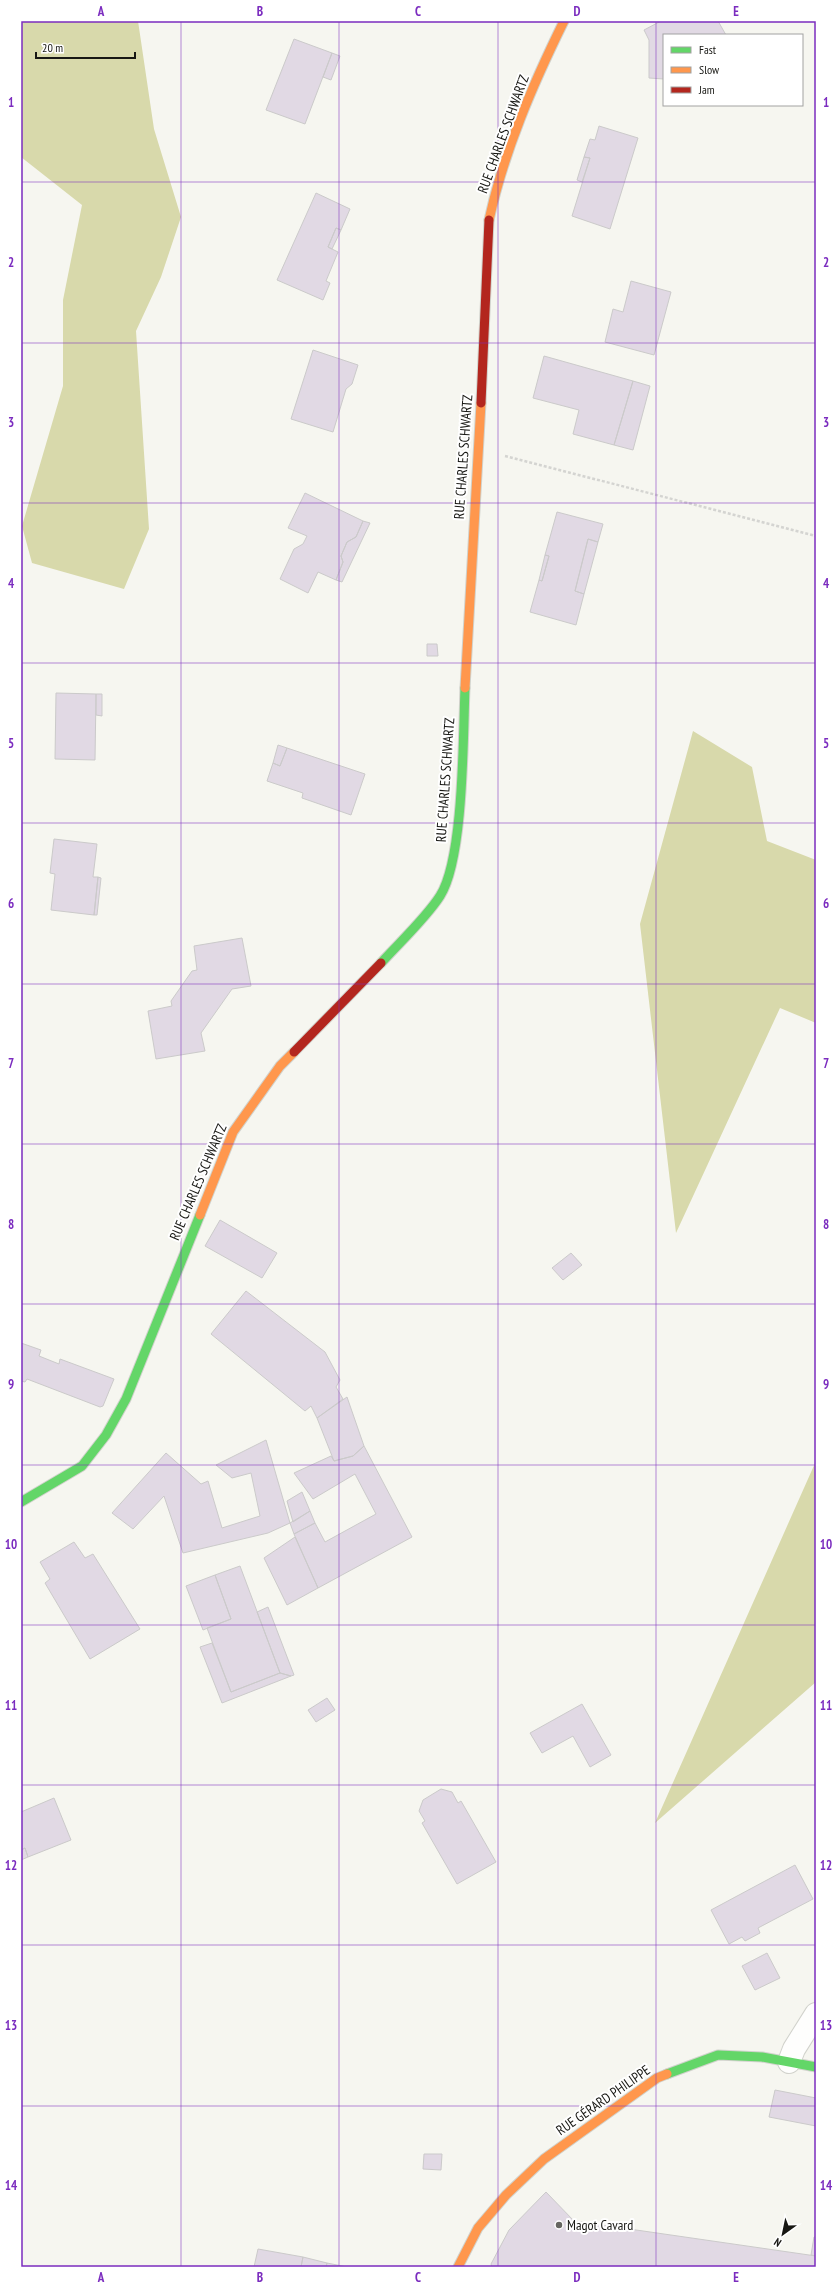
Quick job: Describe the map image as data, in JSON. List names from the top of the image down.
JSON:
{
  "streets": {
    "street": ["RUE CHARLES SCHWARTZ", "RUE GÉRARD PHILIPPE"]
  },
  "places": ["Magot Cavard"],
  "legend": ["Fast", "Slow", "Jam"],
  "scale_bar": "20 m",
  "north": "bottom left",
  "grid": {
    "columns": [
      "A",
      "B",
      "C",
      "D",
      "E"
    ],
    "rows": [
      "1",
      "2",
      "3",
      "4",
      "5",
      "6",
      "7",
      "8",
      "9",
      "10",
      "11",
      "12",
      "13",
      "14"
    ]
  }
}
